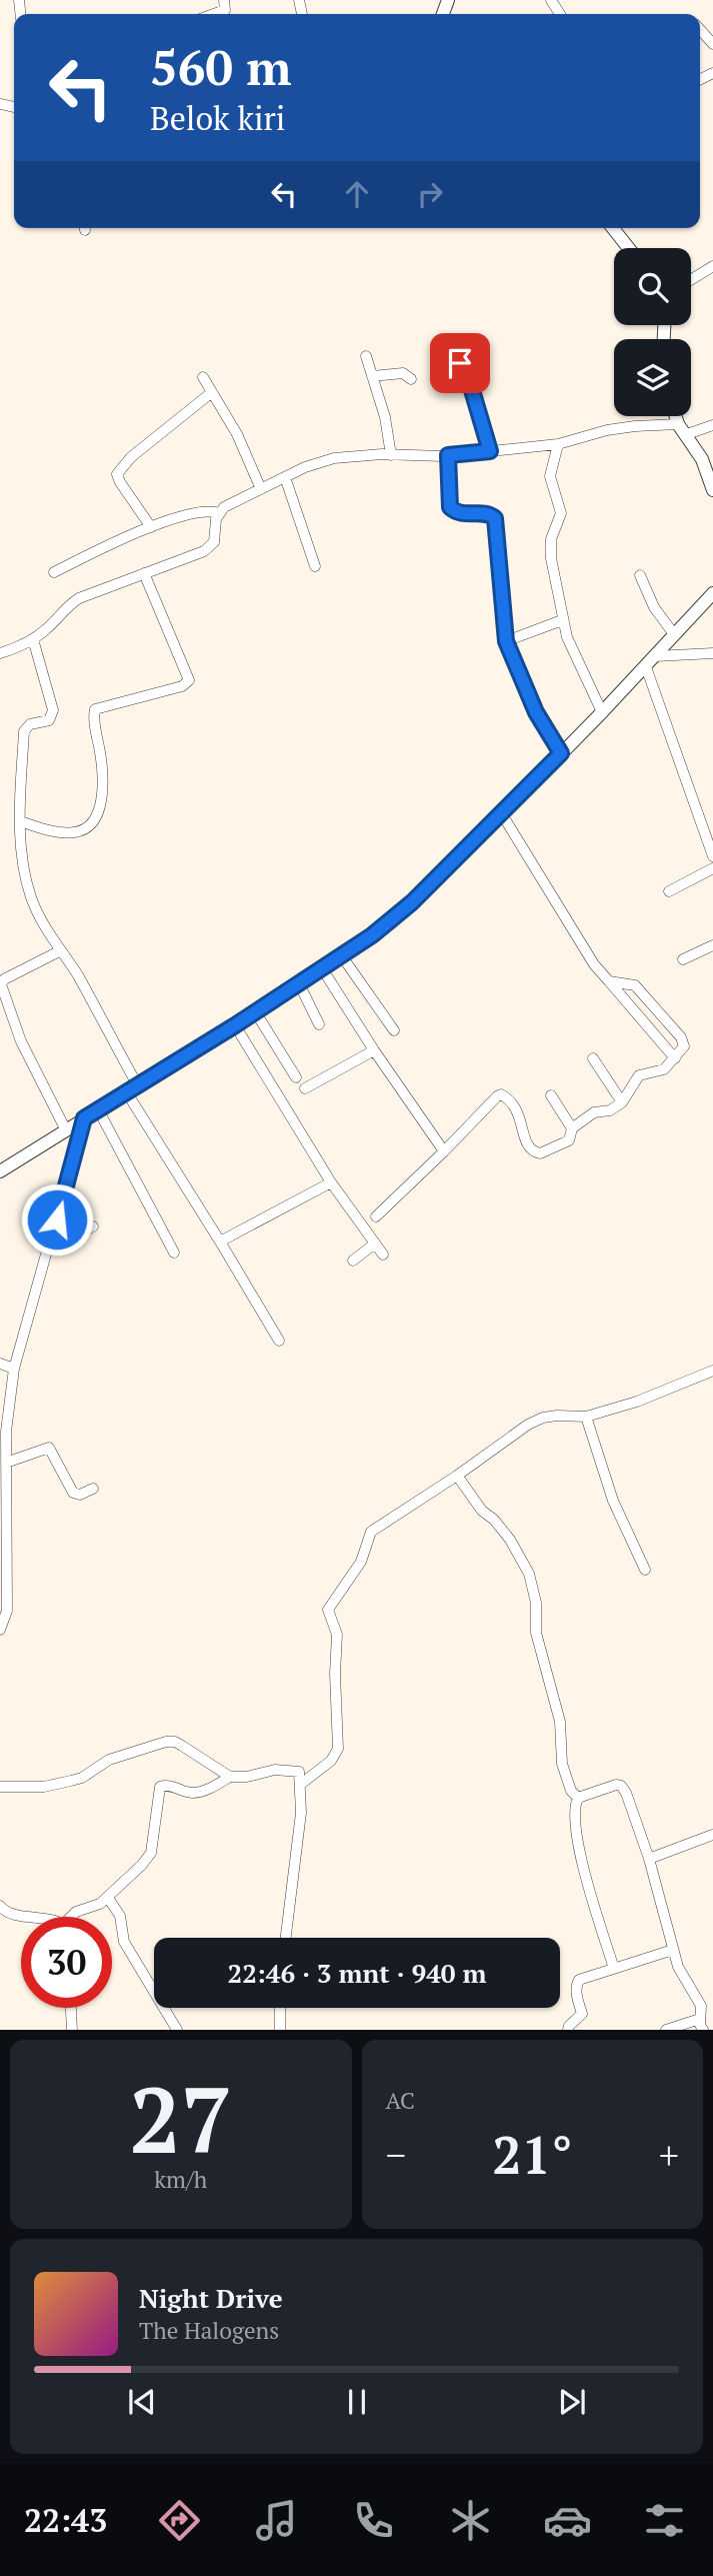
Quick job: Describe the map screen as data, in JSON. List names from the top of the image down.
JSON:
{
  "page": {
    "turn": ["560 m", "Belok kiri"],
    "limit": "30",
    "trip": "22:46 · 3 mnt · 940 m",
    "tile": [
      ["27", "km/h"],
      "AC"
    ],
    "heat": ["−", "21°", "+"],
    "song": ["Night Drive", "The Halogens"],
    "tabs": "22:43"
  }
}
